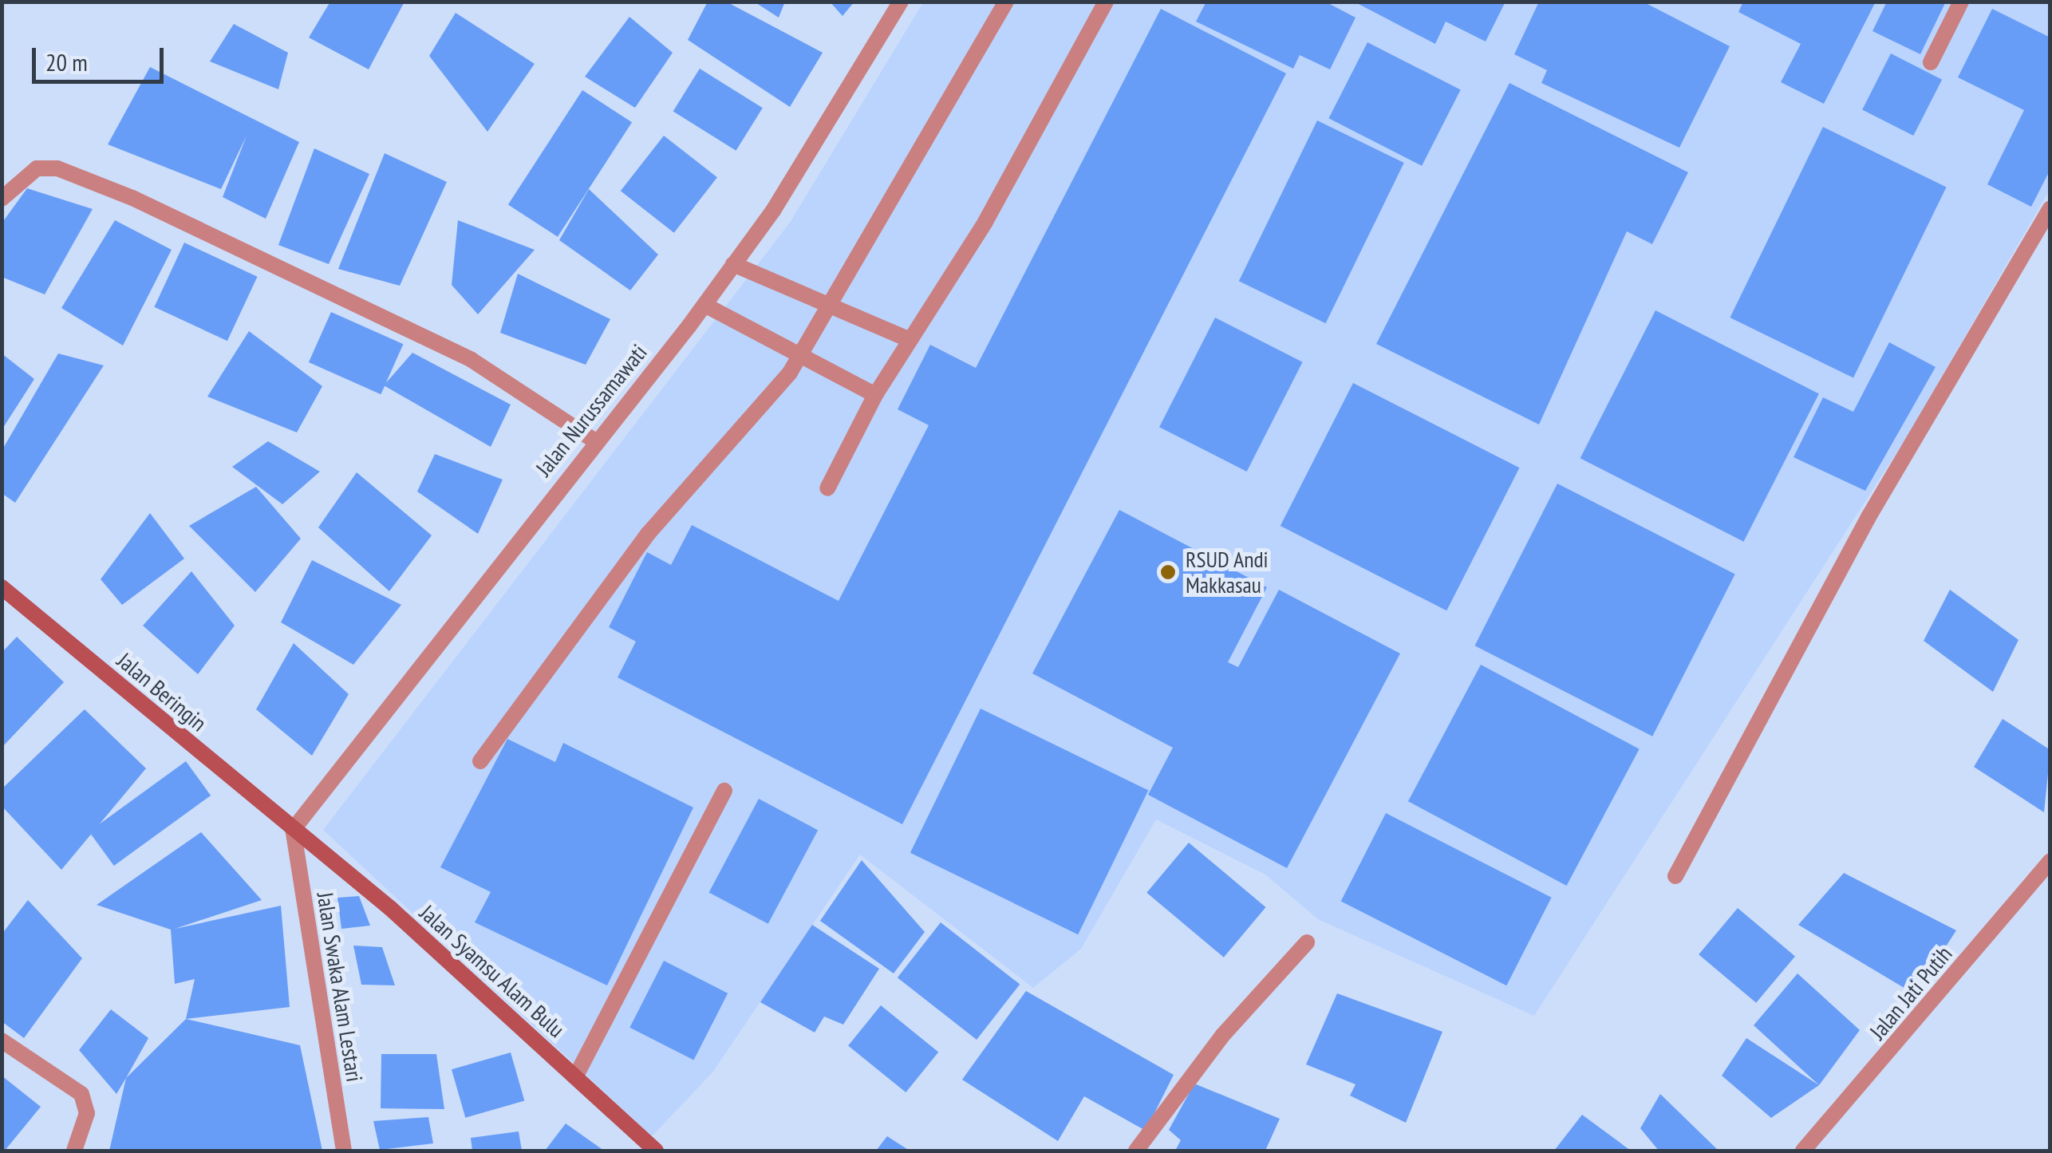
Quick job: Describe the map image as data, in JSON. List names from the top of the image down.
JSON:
{
  "streets": {
    "street": [
      "Jalan Nurussamawati",
      "Jalan Beringin",
      "Jalan Syamsu Alam Bulu",
      "Jalan Swaka Alam Lestari",
      "Jalan Jati Putih"
    ]
  },
  "crossings": [
    ["Jalan Nurussamawati", "Jalan Beringin"],
    ["Jalan Nurussamawati", "Jalan Syamsu Alam Bulu"],
    ["Jalan Nurussamawati", "Jalan Swaka Alam Lestari"],
    ["Jalan Beringin", "Jalan Syamsu Alam Bulu"],
    ["Jalan Beringin", "Jalan Swaka Alam Lestari"],
    ["Jalan Syamsu Alam Bulu", "Jalan Swaka Alam Lestari"]
  ],
  "places": ["RSUD Andi Makkasau"],
  "scale_bar": "20 m"
}
